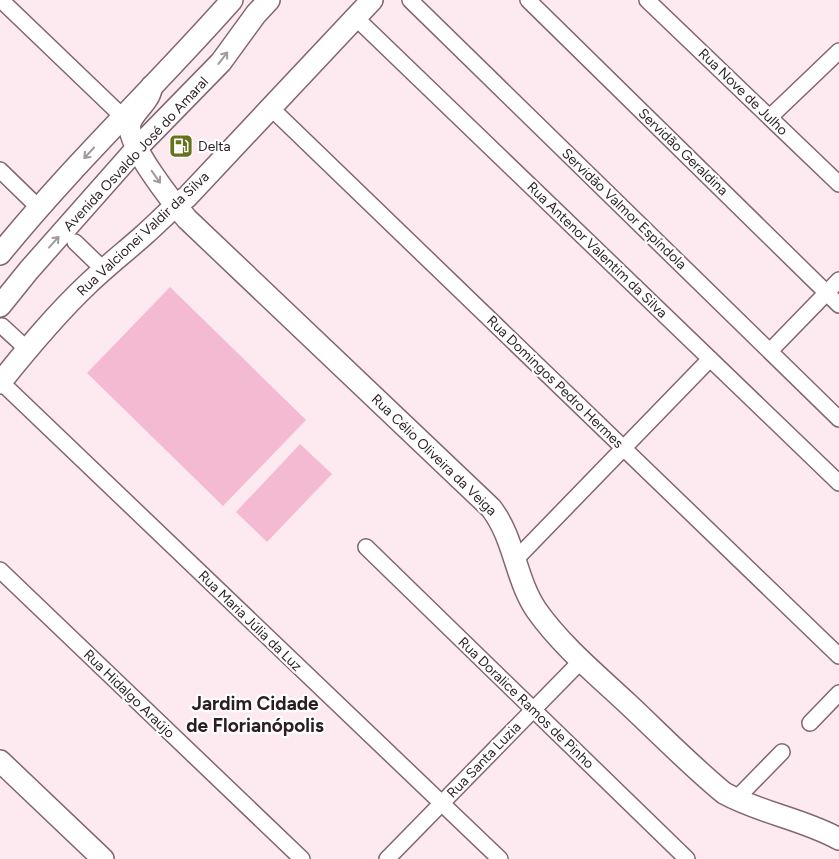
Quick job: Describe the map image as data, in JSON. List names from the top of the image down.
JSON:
{
  "streets": {
    "main road": ["Avenida Osvaldo José do Amaral", "Rua Valcionei Valdir da Silva", "Rua Célio Oliveira da Veiga"],
    "street": [
      "Rua Nove de Julho",
      "Servidão Geraldina",
      "Servidão Valmor Espíndola",
      "Rua Antenor Valentim da Silva",
      "Rua Domingos Pedro Hermes",
      "Rua Maria Júlia da Luz",
      "Rua Hidalgo Araújo",
      "Rua Doralice Ramos de Pinho",
      "Rua Santa Luzia"
    ]
  },
  "crossings": [
    ["Avenida Osvaldo José do Amaral", "Rua Célio Oliveira da Veiga"],
    ["Rua Valcionei Valdir da Silva", "Rua Antenor Valentim da Silva"],
    ["Rua Valcionei Valdir da Silva", "Rua Domingos Pedro Hermes"],
    ["Rua Valcionei Valdir da Silva", "Rua Célio Oliveira da Veiga"],
    ["Rua Valcionei Valdir da Silva", "Rua Maria Júlia da Luz"],
    ["Rua Célio Oliveira da Veiga", "Rua Santa Luzia"],
    ["Rua Maria Júlia da Luz", "Rua Santa Luzia"],
    ["Rua Doralice Ramos de Pinho", "Rua Santa Luzia"]
  ],
  "districts": ["Jardim Cidade de Florianópolis"],
  "places": {
    "fuel station": ["Delta"]
  }
}
